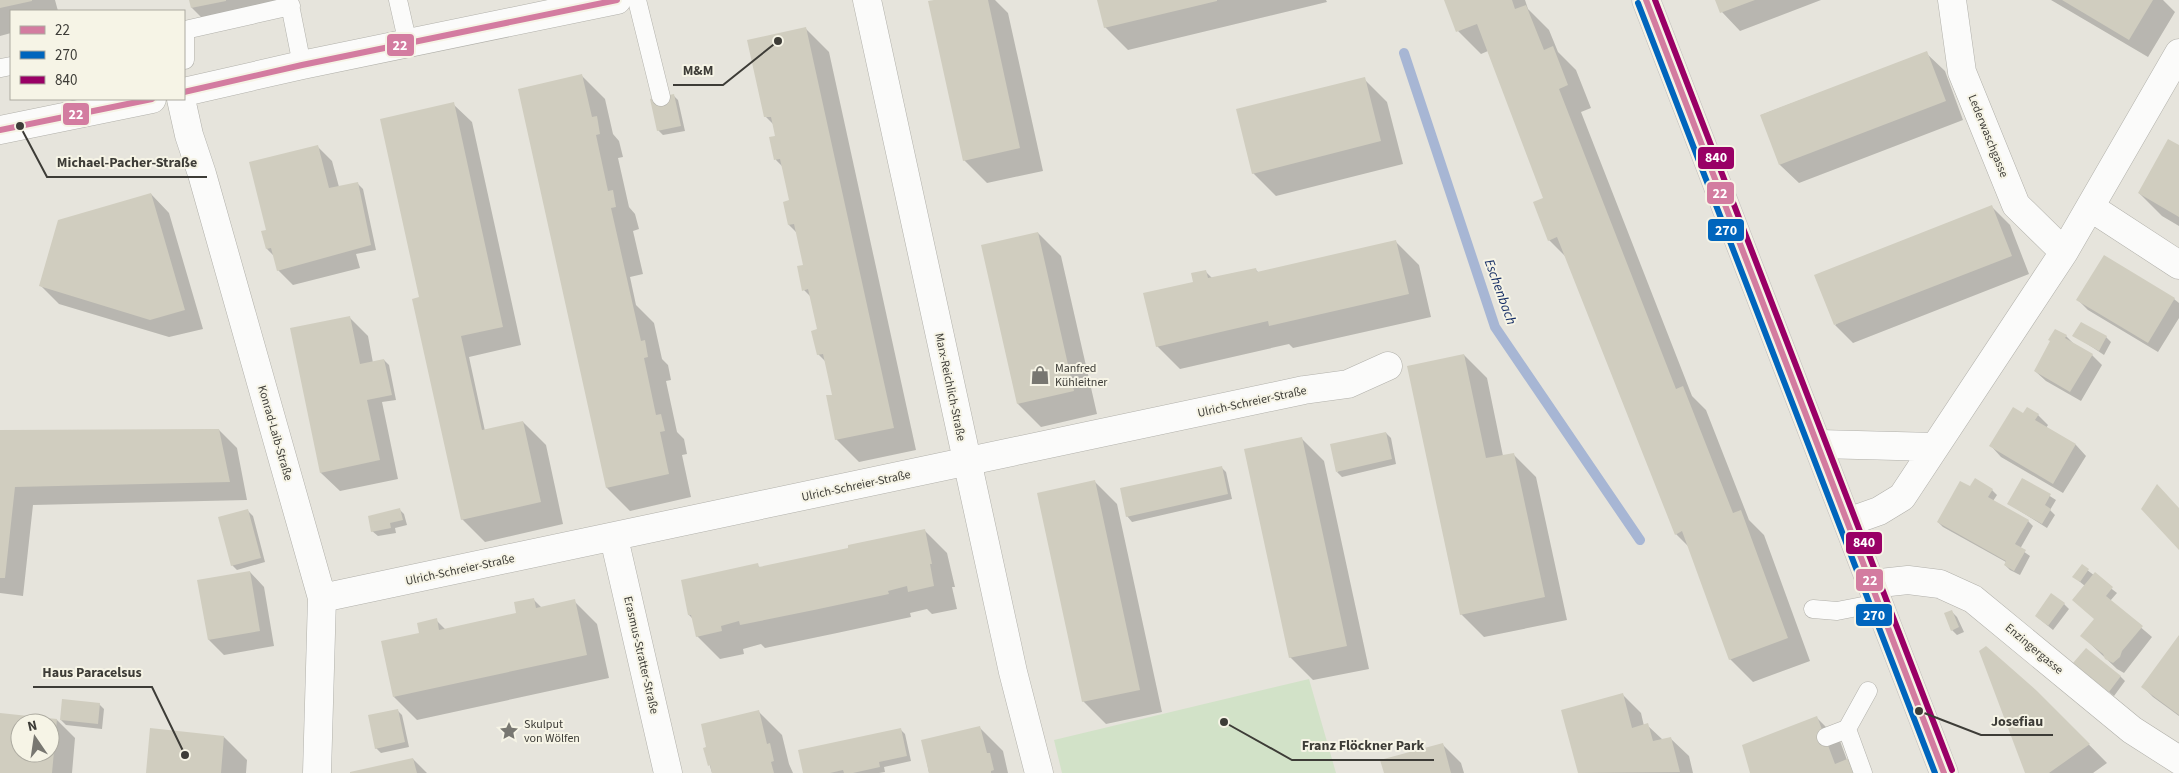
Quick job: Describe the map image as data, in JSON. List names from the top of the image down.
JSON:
{
  "streets": {
    "street": [
      "Lederwaschgasse",
      "Marx-Reichlich-Straße",
      "Ulrich-Schreier-Straße",
      "Konrad-Laib-Straße",
      "Enzingergasse",
      "Erasmus-Stratter-Straße"
    ]
  },
  "crossings": [
    ["Marx-Reichlich-Straße", "Ulrich-Schreier-Straße"],
    ["Ulrich-Schreier-Straße", "Konrad-Laib-Straße"],
    ["Ulrich-Schreier-Straße", "Erasmus-Stratter-Straße"]
  ],
  "water": ["Eschenbach"],
  "places": {
    "other": [
      "M&M",
      "Michael-Pacher-Straße",
      "Josefiau",
      "Franz Flöckner Park",
      "Haus Paracelsus"
    ],
    "shop": ["Manfred Kühleitner"],
    "place": ["Skulput von Wölfen"]
  },
  "lines": ["transit line 22", "transit line 840", "transit line 270"],
  "legend": ["22", "270", "840"],
  "north": "top"
}
